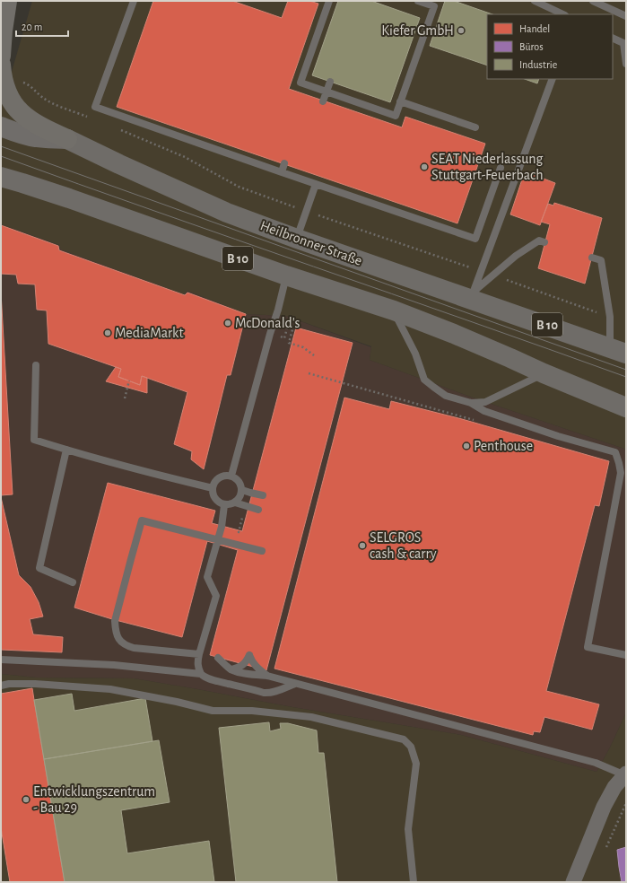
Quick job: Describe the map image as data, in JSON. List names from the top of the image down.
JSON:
{
  "streets": {
    "highway": ["B 10"],
    "main road": ["Heilbronner Straße"]
  },
  "crossings": [
    ["Heilbronner Straße", "B 10"]
  ],
  "places": [
    "Kiefer GmbH",
    "SEAT Niederlassung Stuttgart-Feuerbach",
    "McDonald's",
    "MediaMarkt",
    "Penthouse",
    "SELGROS cash & carry",
    "Entwicklungszentrum - Bau 29"
  ],
  "legend": ["Handel", "Büros", "Industrie"],
  "scale_bar": "20 m"
}
